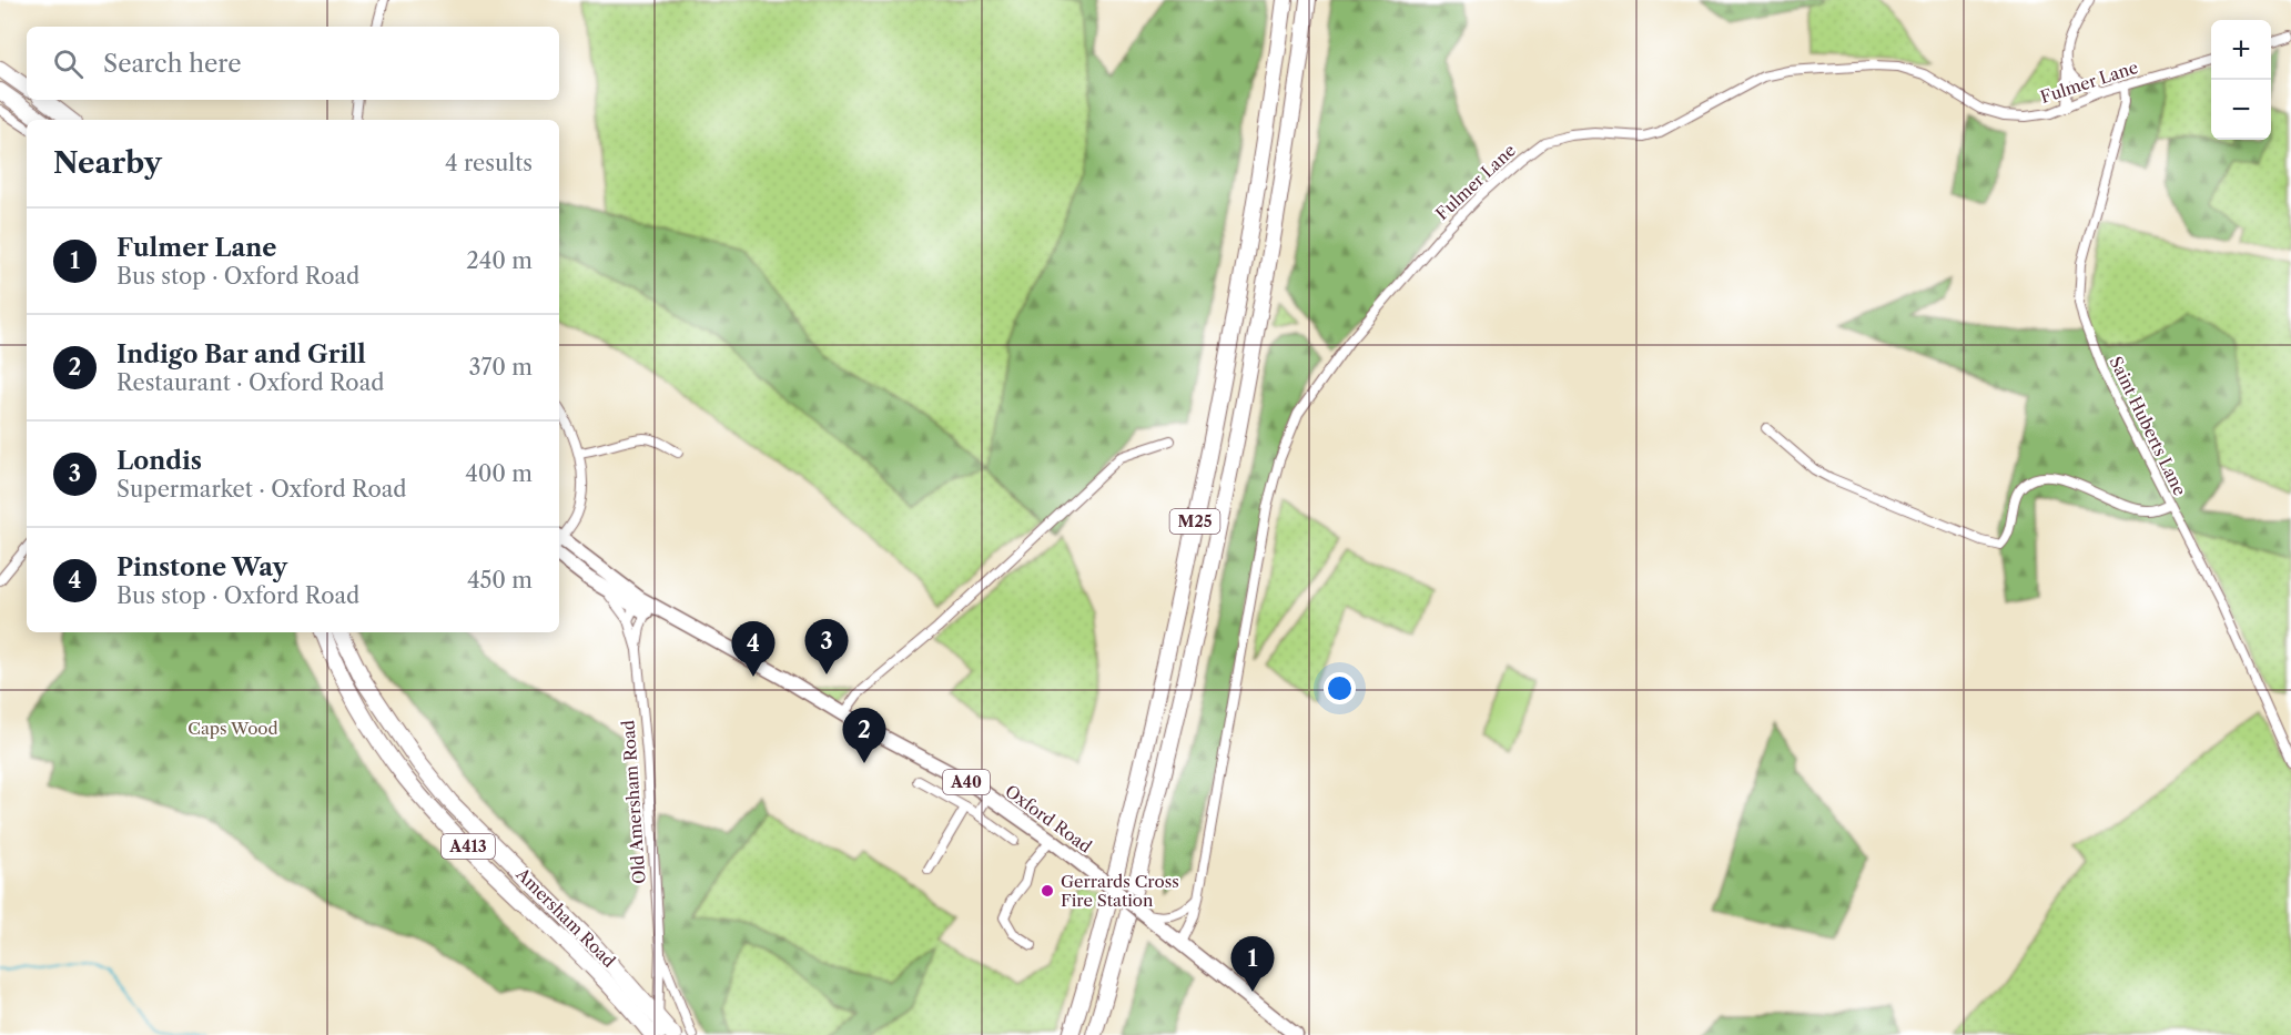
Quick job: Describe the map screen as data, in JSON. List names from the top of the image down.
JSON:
{
  "streets": {
    "highway": ["M25", "A413", "Amersham Road"],
    "main road": ["A40", "Oxford Road"],
    "street": ["Fulmer Lane", "Saint Huberts Lane", "Old Amersham Road"]
  },
  "crossings": [
    ["Fulmer Lane", "Saint Huberts Lane"],
    ["Fulmer Lane", "Oxford Road"],
    ["A40", "Old Amersham Road"],
    ["A40", "Oxford Road"],
    ["Old Amersham Road", "Oxford Road"],
    ["Old Amersham Road", "A413"]
  ],
  "parks": ["Caps Wood"],
  "places": ["Gerrards Cross Fire Station"],
  "page": {
    "map_buttons": ["+", "−"],
    "search": "Search here",
    "heading": ["Nearby", "4 results"],
    "list": [
      {
        "mark": "1",
        "name": "Fulmer Lane",
        "note": "Bus stop · Oxford Road",
        "value": "240 m"
      },
      {
        "mark": "2",
        "name": "Indigo Bar and Grill",
        "note": "Restaurant · Oxford Road",
        "value": "370 m"
      },
      {
        "mark": "3",
        "name": "Londis",
        "note": "Supermarket · Oxford Road",
        "value": "400 m"
      },
      {
        "mark": "4",
        "name": "Pinstone Way",
        "note": "Bus stop · Oxford Road",
        "value": "450 m"
      }
    ],
    "pins": [
      "3",
      "4",
      "2",
      "1"
    ]
  }
}
